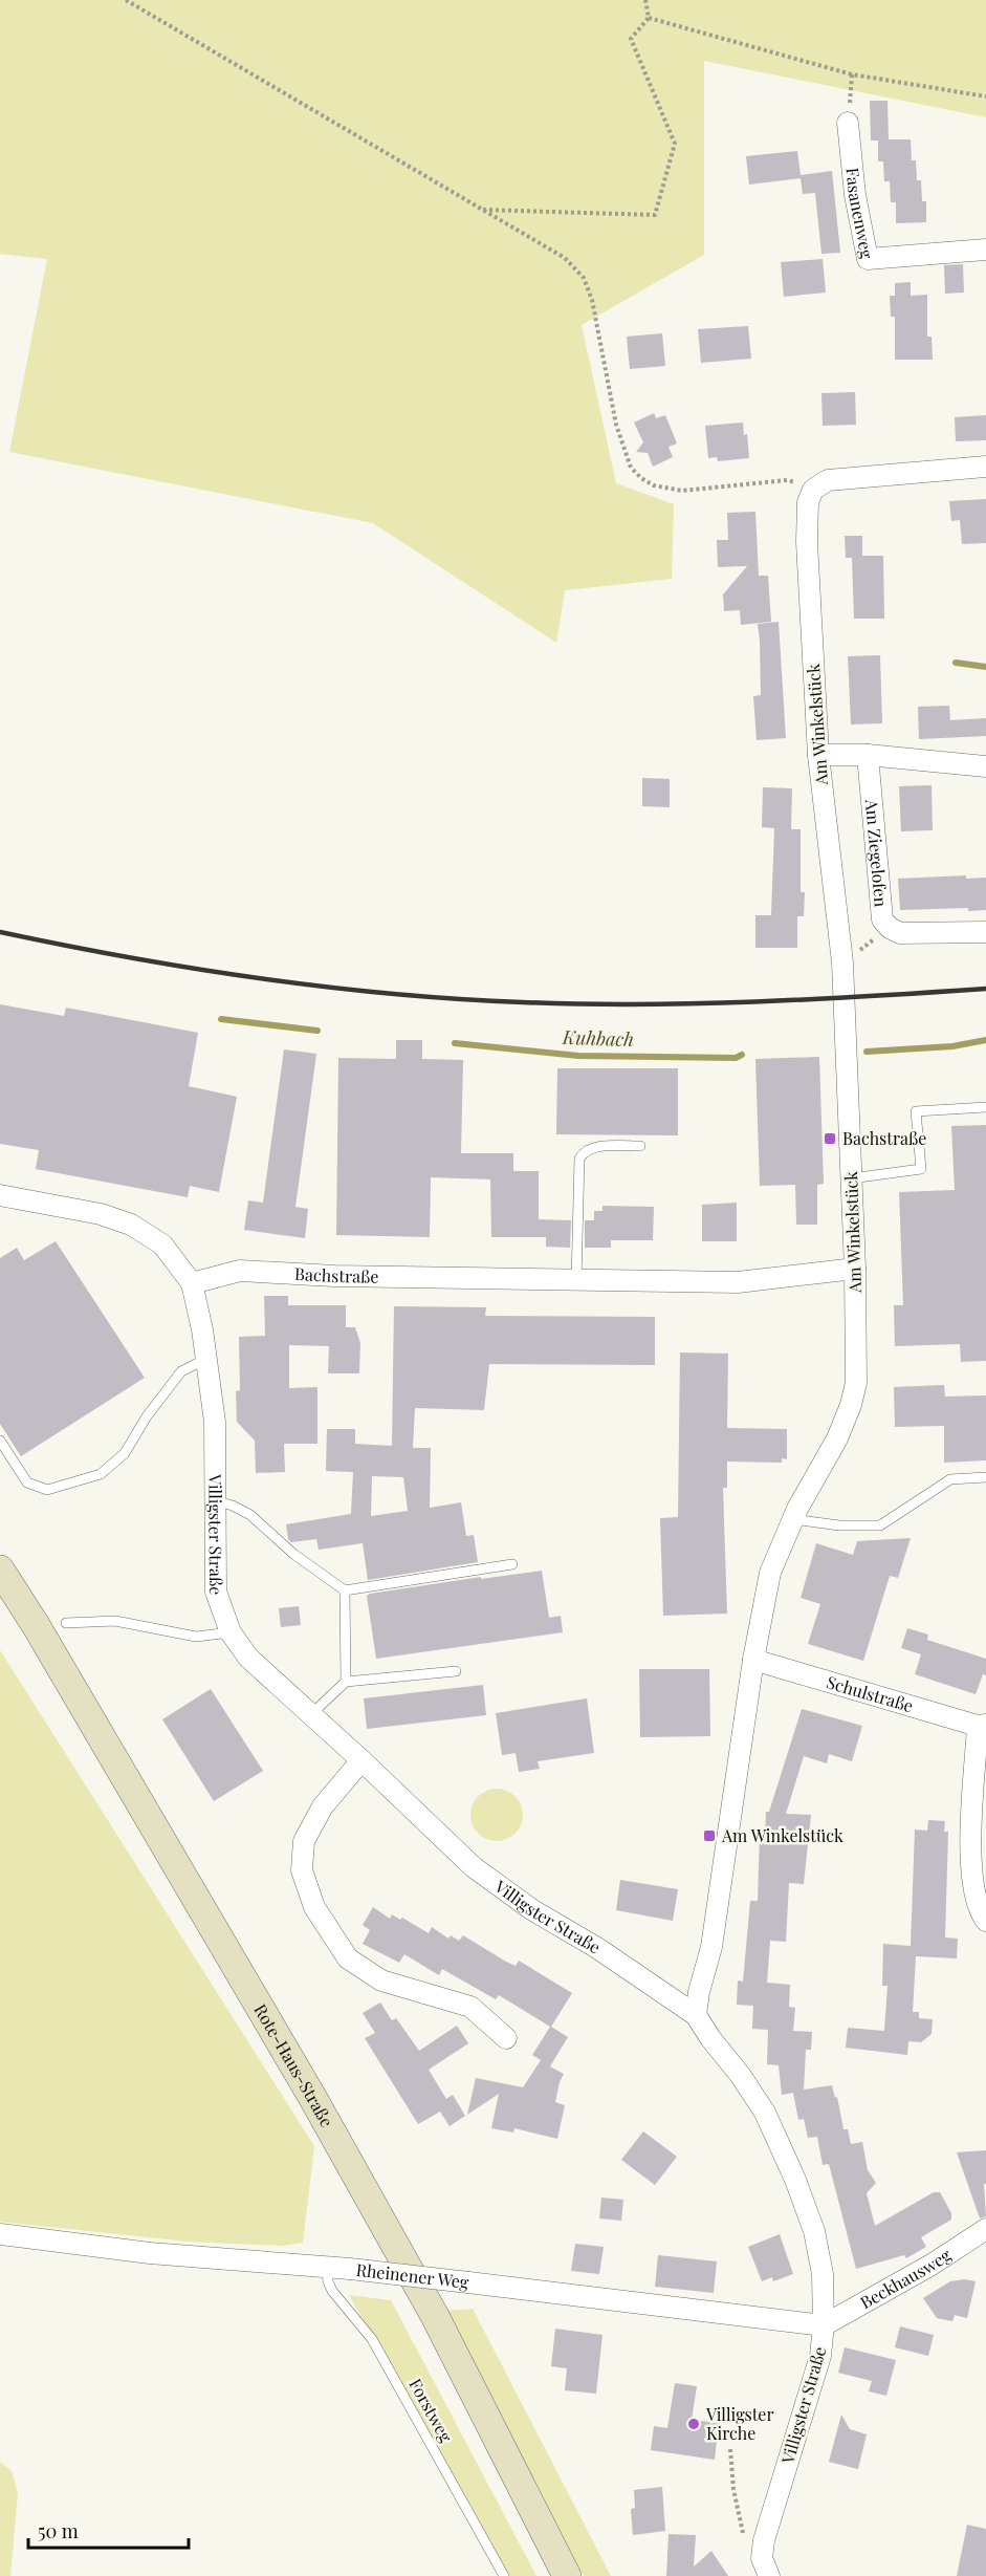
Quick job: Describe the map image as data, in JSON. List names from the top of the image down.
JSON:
{
  "streets": {
    "main road": ["Rote-Haus-Straße"],
    "street": [
      "Fasanenweg",
      "Am Winkelstück",
      "Am Ziegelofen",
      "Bachstraße",
      "Villigster Straße",
      "Schulstraße",
      "Rheinener Weg",
      "Beckhausweg"
    ],
    "lane": ["Forstweg"]
  },
  "crossings": [
    ["Am Winkelstück", "Bachstraße"],
    ["Am Winkelstück", "Villigster Straße"],
    ["Am Winkelstück", "Schulstraße"],
    ["Bachstraße", "Villigster Straße"],
    ["Villigster Straße", "Rheinener Weg"],
    ["Villigster Straße", "Beckhausweg"],
    ["Rheinener Weg", "Beckhausweg"],
    ["Rheinener Weg", "Forstweg"]
  ],
  "water": ["Kuhbach"],
  "places": {
    "transit": ["Bachstraße", "Am Winkelstück"],
    "other": ["Villigster Kirche"]
  },
  "scale_bar": "50 m"
}
